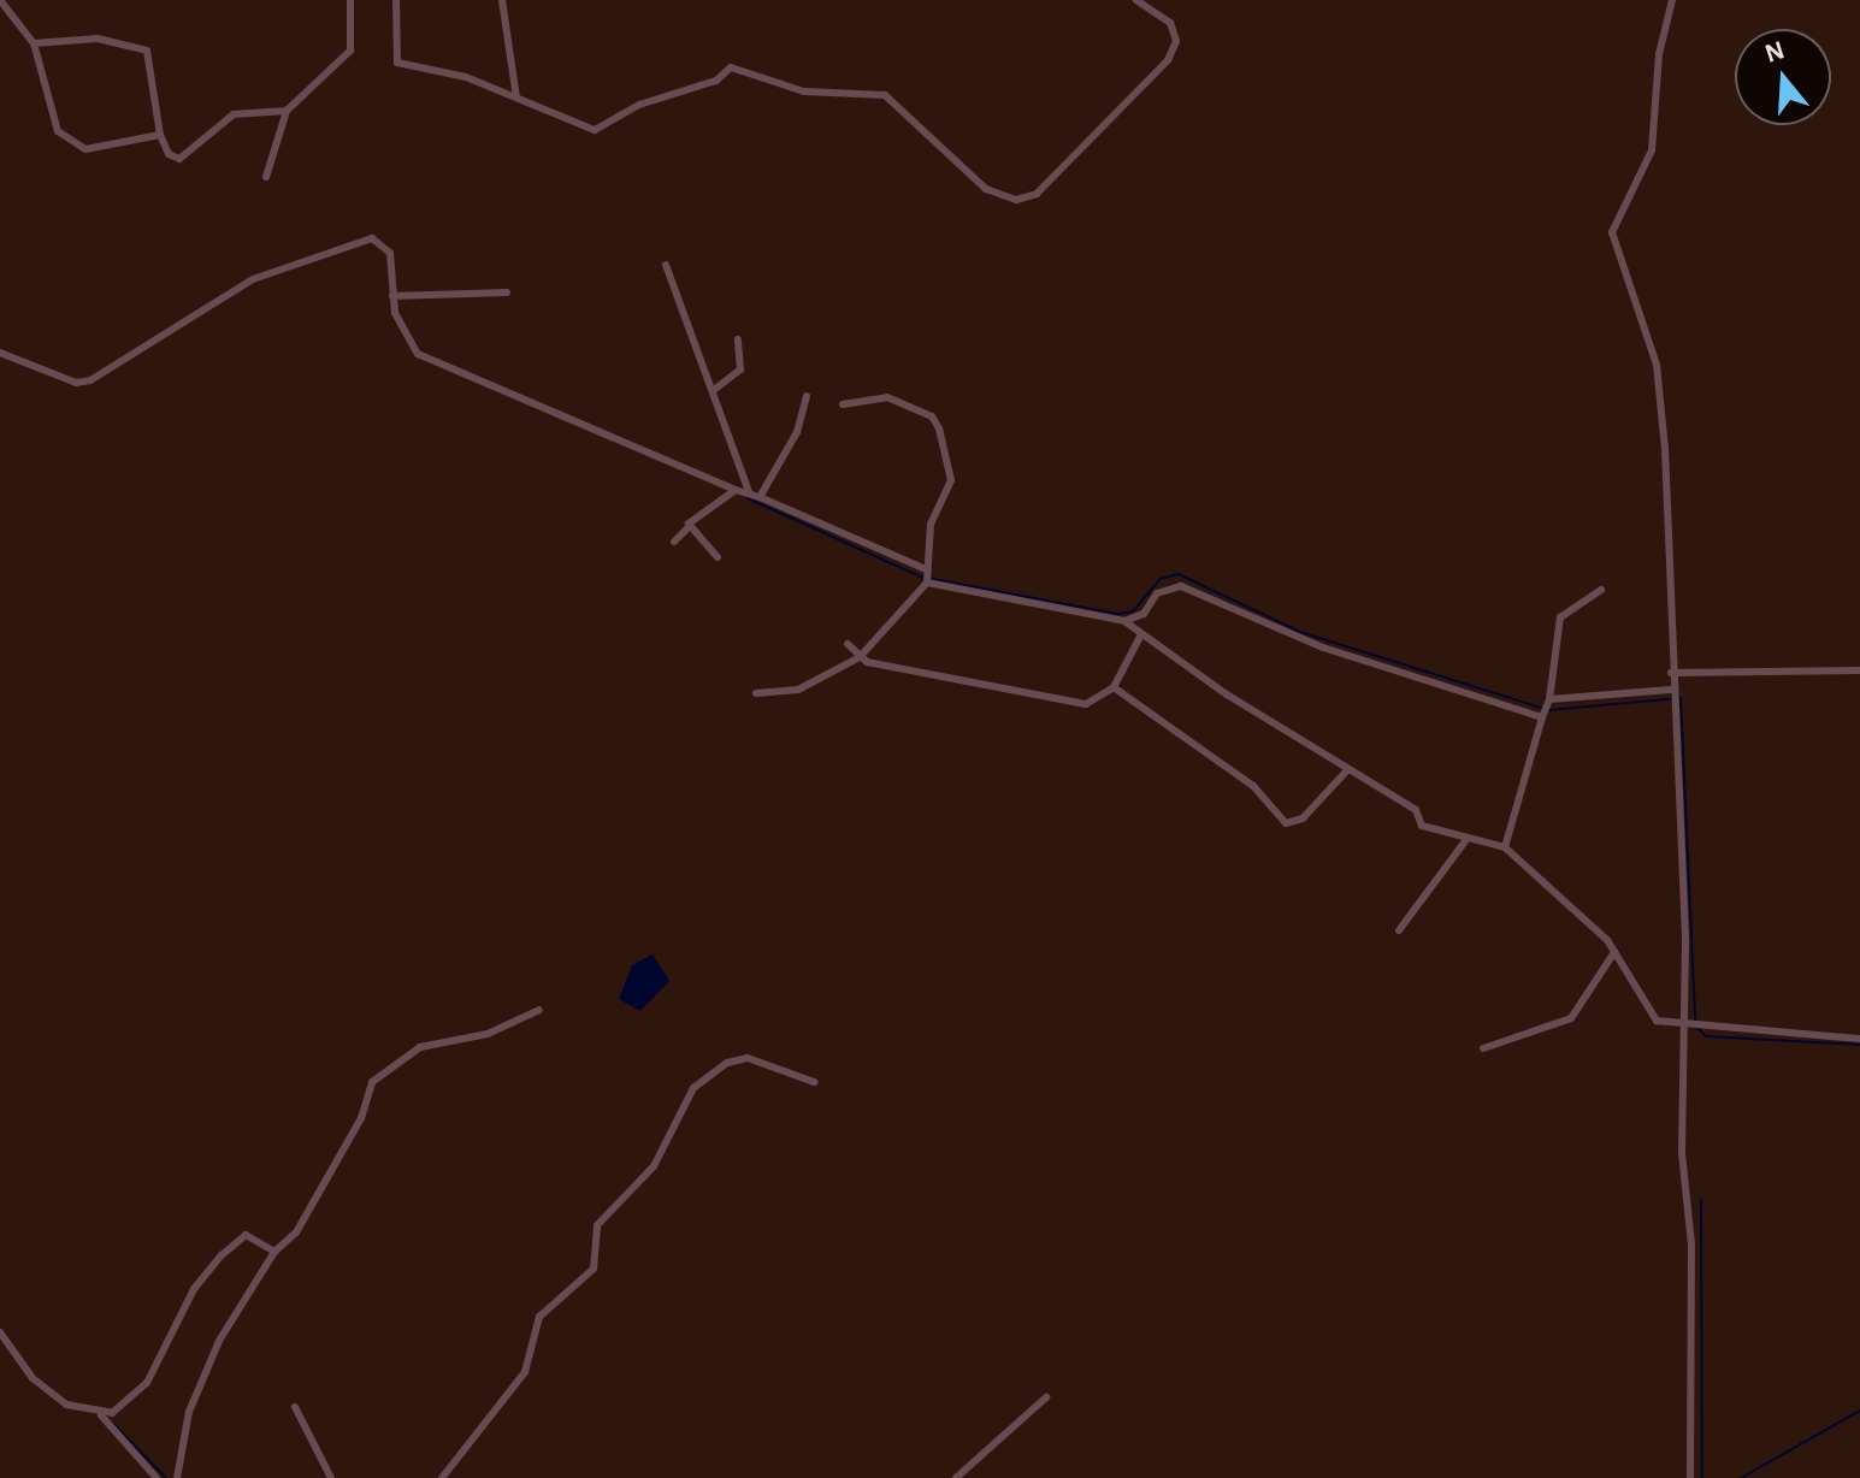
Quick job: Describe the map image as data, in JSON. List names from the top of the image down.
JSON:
{
  "north": "top"
}
